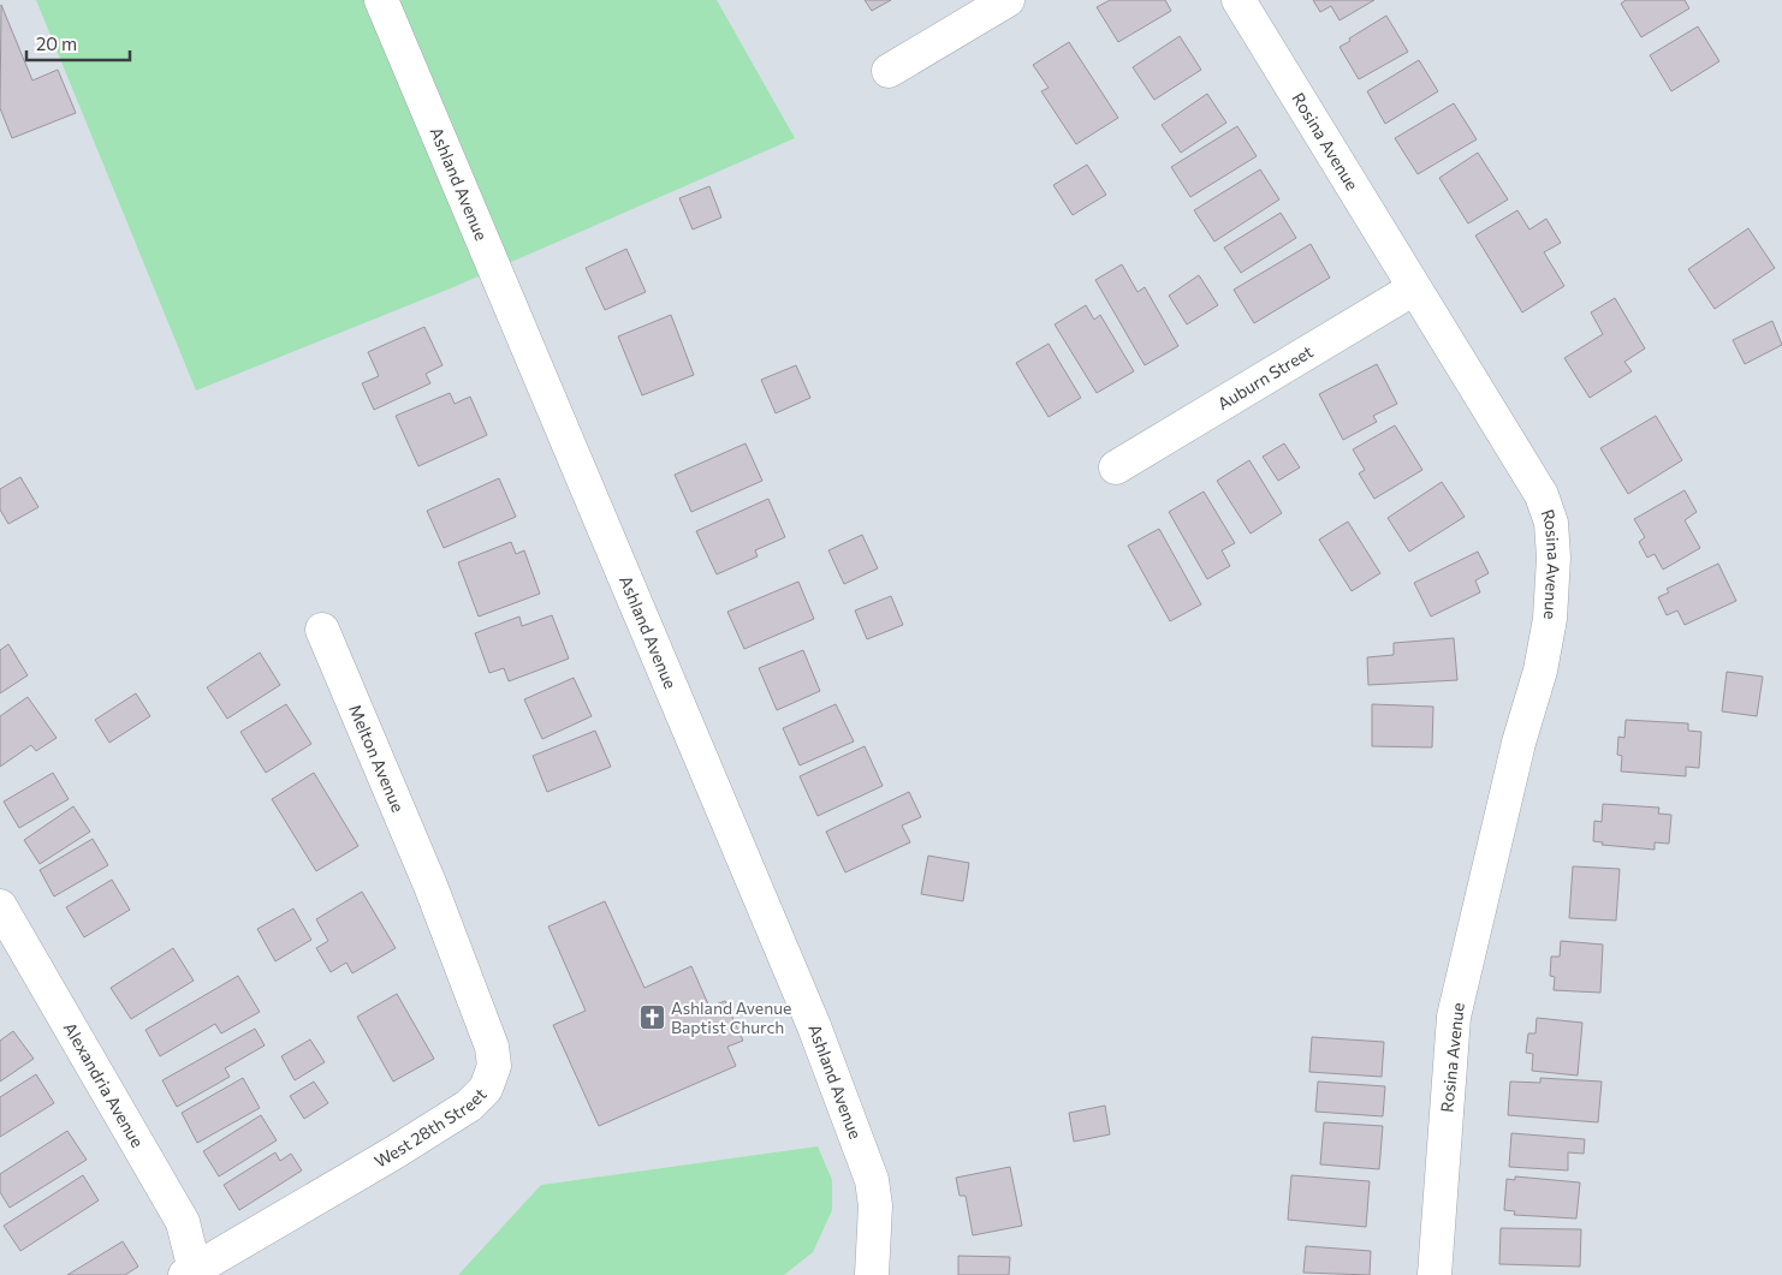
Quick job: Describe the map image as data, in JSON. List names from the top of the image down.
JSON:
{
  "streets": {
    "street": [
      "Rosina Avenue",
      "Ashland Avenue",
      "Auburn Street",
      "Melton Avenue",
      "Alexandria Avenue",
      "West 28th Street"
    ]
  },
  "crossings": [
    ["Rosina Avenue", "Auburn Street"],
    ["Melton Avenue", "West 28th Street"],
    ["Alexandria Avenue", "West 28th Street"]
  ],
  "places": {
    "church": ["Ashland Avenue Baptist Church"]
  },
  "scale_bar": "20 m"
}
